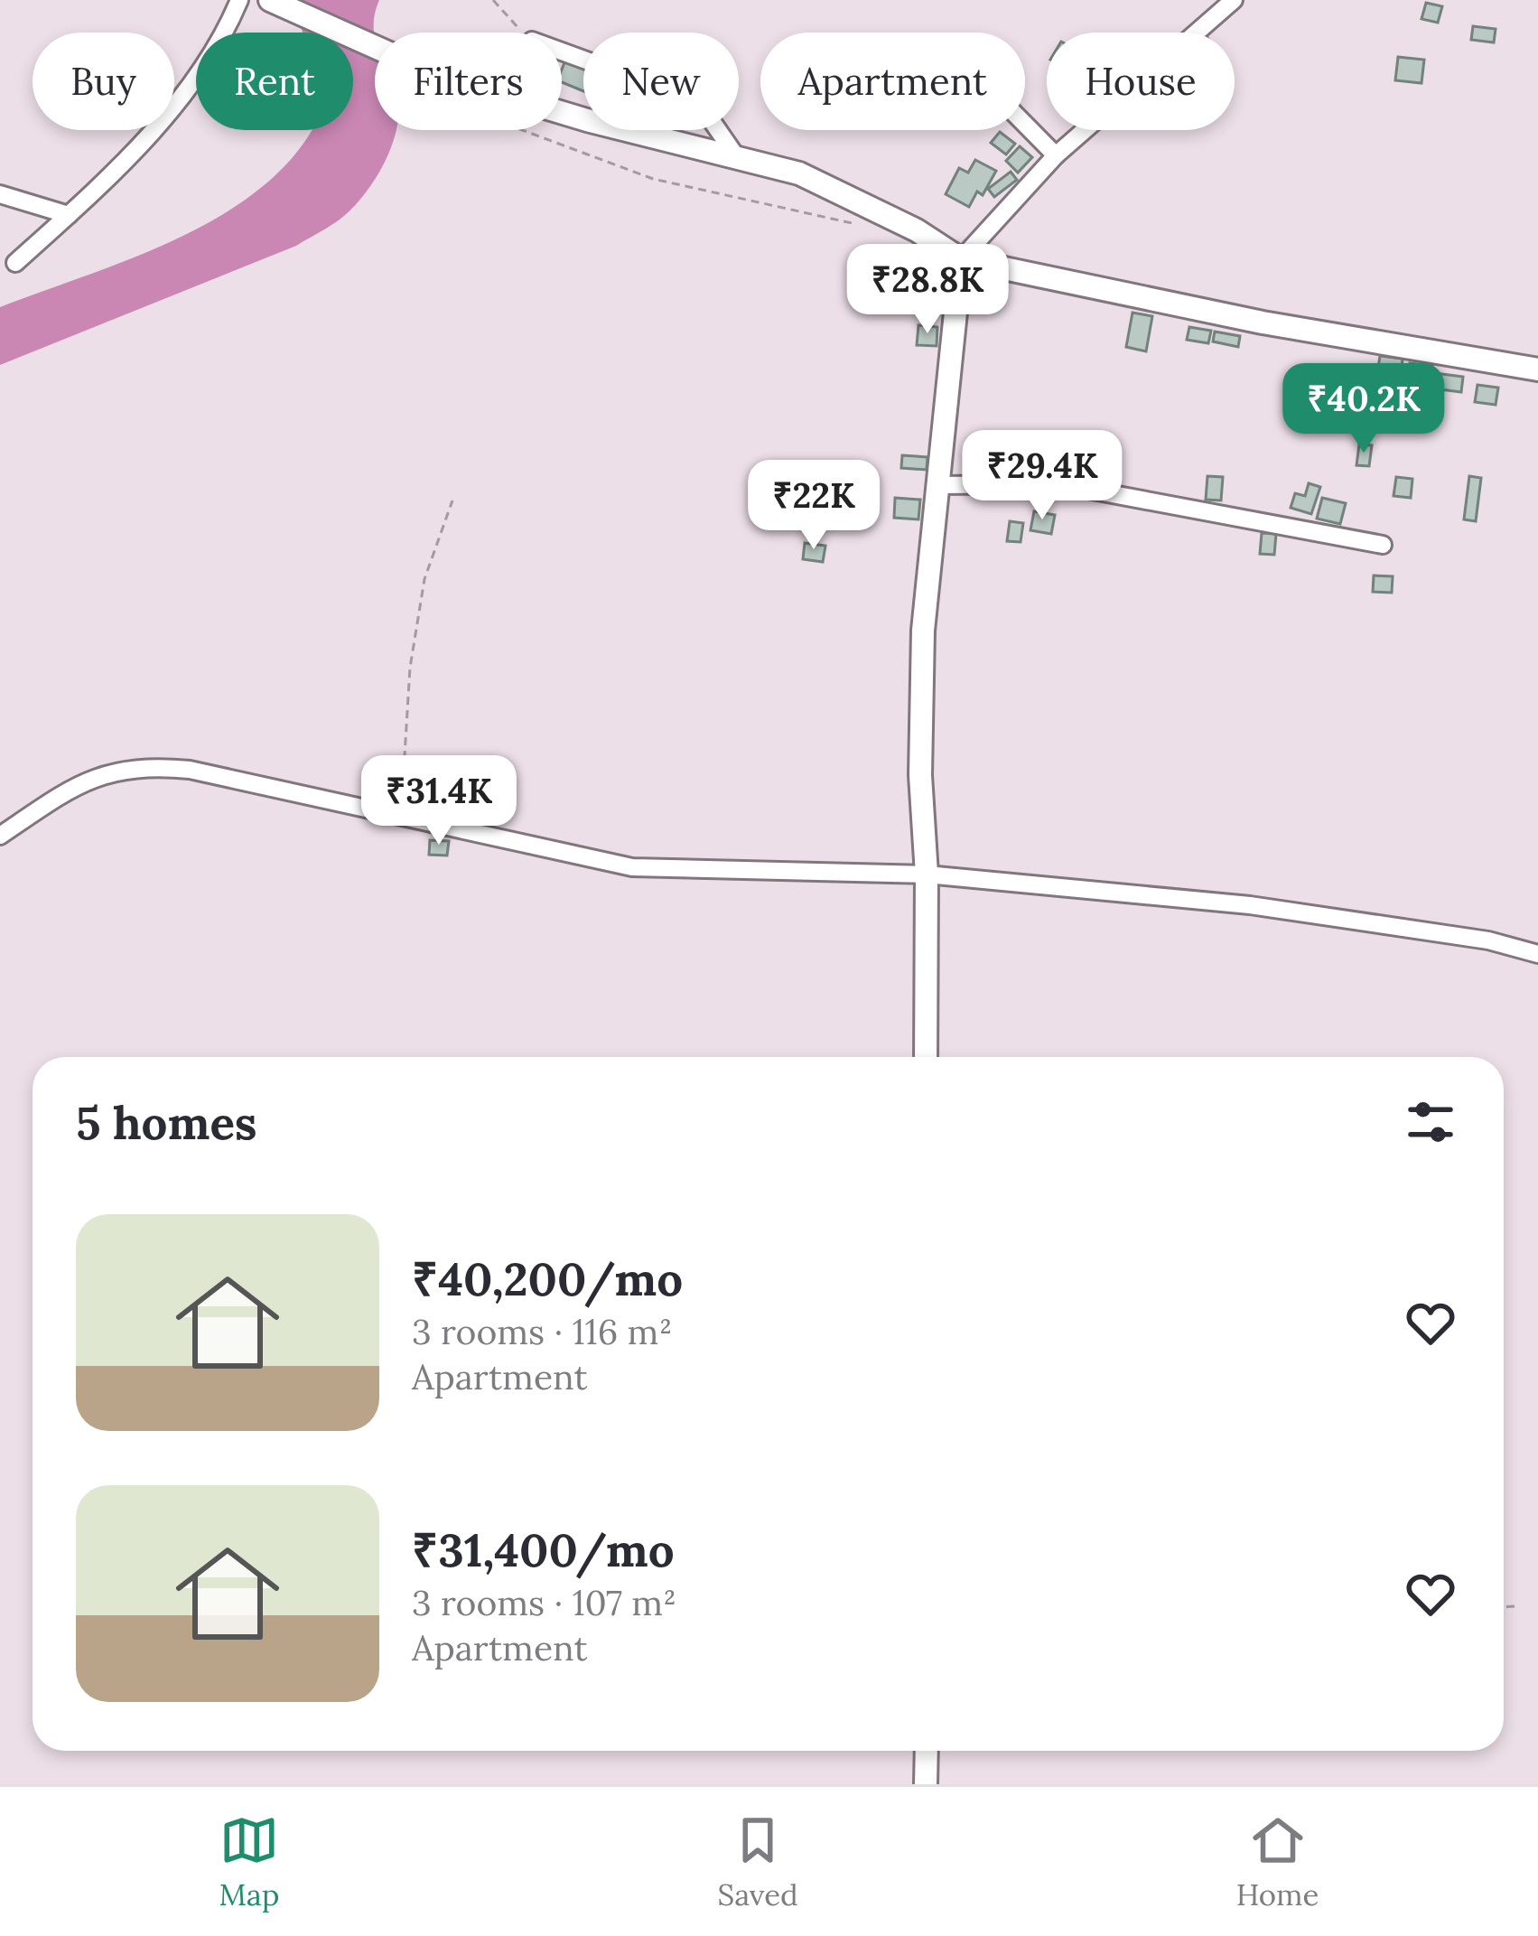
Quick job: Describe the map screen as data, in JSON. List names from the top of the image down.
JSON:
{
  "page": {
    "chip": [
      "Buy",
      "Rent",
      "Filters",
      "New",
      "Apartment",
      "House"
    ],
    "price": [
      "₹28.8K",
      "₹40.2K",
      "₹29.4K",
      "₹22K",
      "₹31.4K"
    ],
    "heading": "5 homes",
    "list": [
      {
        "name": "₹40,200/mo",
        "note": "3 rooms · 116 m² · Apartment"
      },
      {
        "name": "₹31,400/mo",
        "note": "3 rooms · 107 m² · Apartment"
      }
    ],
    "tabs": ["Map", "Saved", "Home"]
  }
}
